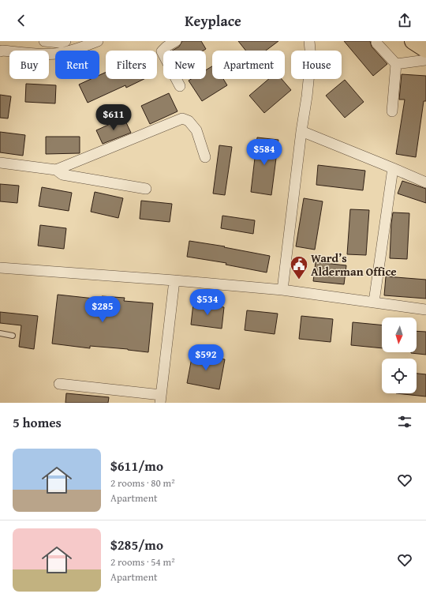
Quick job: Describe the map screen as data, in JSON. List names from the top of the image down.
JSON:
{
  "places": {
    "public building": ["Ward’s Alderman Office"]
  },
  "north": "bottom",
  "page": {
    "header": "Keyplace",
    "chip": [
      "Buy",
      "Rent",
      "Filters",
      "New",
      "Apartment",
      "House"
    ],
    "price": [
      "$611",
      "$584",
      "$534",
      "$285",
      "$592"
    ],
    "heading": "5 homes",
    "list": [
      {
        "name": "$611/mo",
        "note": "2 rooms · 80 m² · Apartment"
      },
      {
        "name": "$285/mo",
        "note": "2 rooms · 54 m² · Apartment"
      }
    ]
  }
}
